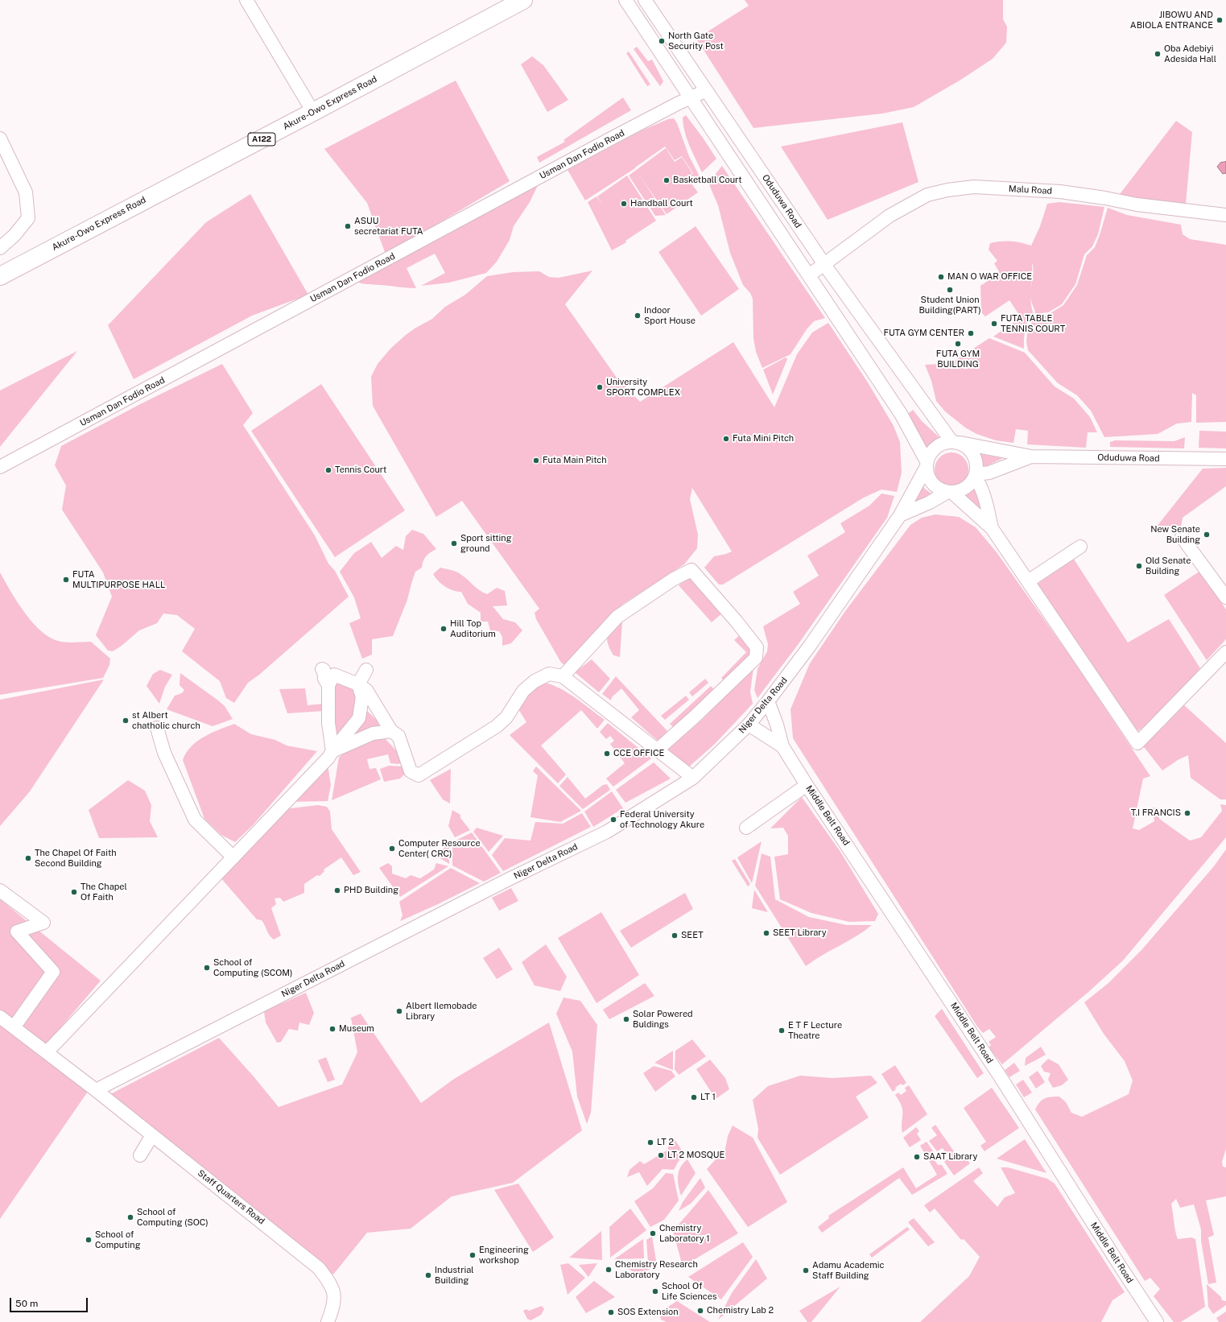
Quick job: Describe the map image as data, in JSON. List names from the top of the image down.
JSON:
{
  "streets": {
    "highway": ["Akure-Owo Express Road", "A122"],
    "street": [
      "Usman Dan Fodio Road",
      "Malu Road",
      "Oduduwa Road",
      "Niger Delta Road",
      "Middle Belt Road",
      "Staff Quarters Road"
    ]
  },
  "crossings": [
    ["Usman Dan Fodio Road", "Oduduwa Road"],
    ["Malu Road", "Oduduwa Road"],
    ["Oduduwa Road", "Niger Delta Road"],
    ["Niger Delta Road", "Middle Belt Road"],
    ["Niger Delta Road", "Staff Quarters Road"]
  ],
  "places": [
    "JIBOWU AND ABIOLA ENTRANCE",
    "North Gate Security Post",
    "Oba Adebiyi Adesida Hall",
    "Basketball Court",
    "Handball Court",
    "ASUU secretariat FUTA",
    "MAN O WAR OFFICE",
    "Student Union Building(PART)",
    "Indoor Sport House",
    "FUTA TABLE TENNIS COURT",
    "FUTA GYM CENTER",
    "FUTA GYM BUILDING",
    "University SPORT COMPLEX",
    "Futa Mini Pitch",
    "Futa Main Pitch",
    "Tennis Court",
    "New Senate Building",
    "Sport sitting ground",
    "Old Senate Building",
    "FUTA MULTIPURPOSE HALL",
    "Hill Top Auditorium",
    "st Albert chatholic church",
    "CCE OFFICE",
    "T.I FRANCIS",
    "Federal University of Technology Akure",
    "Computer Resource Center( CRC)",
    "The Chapel Of Faith Second Building",
    "PHD Building",
    "The Chapel Of Faith",
    "SEET Library",
    "SEET",
    "School of Computing (SCOM)",
    "Albert Ilemobade Library",
    "Solar Powered Buldings",
    "Museum",
    "E T F Lecture Theatre",
    "LT 1",
    "LT 2",
    "LT 2 MOSQUE",
    "SAAT Library",
    "School of Computing (SOC)",
    "Chemistry Laboratory 1",
    "School of Computing",
    "Engineering workshop",
    "Chemistry Research Laboratory",
    "Adamu Academic Staff Building",
    "Industrial Building",
    "School Of Life Sciences",
    "Chemistry Lab 2",
    "SOS Extension"
  ],
  "scale_bar": "50 m"
}
